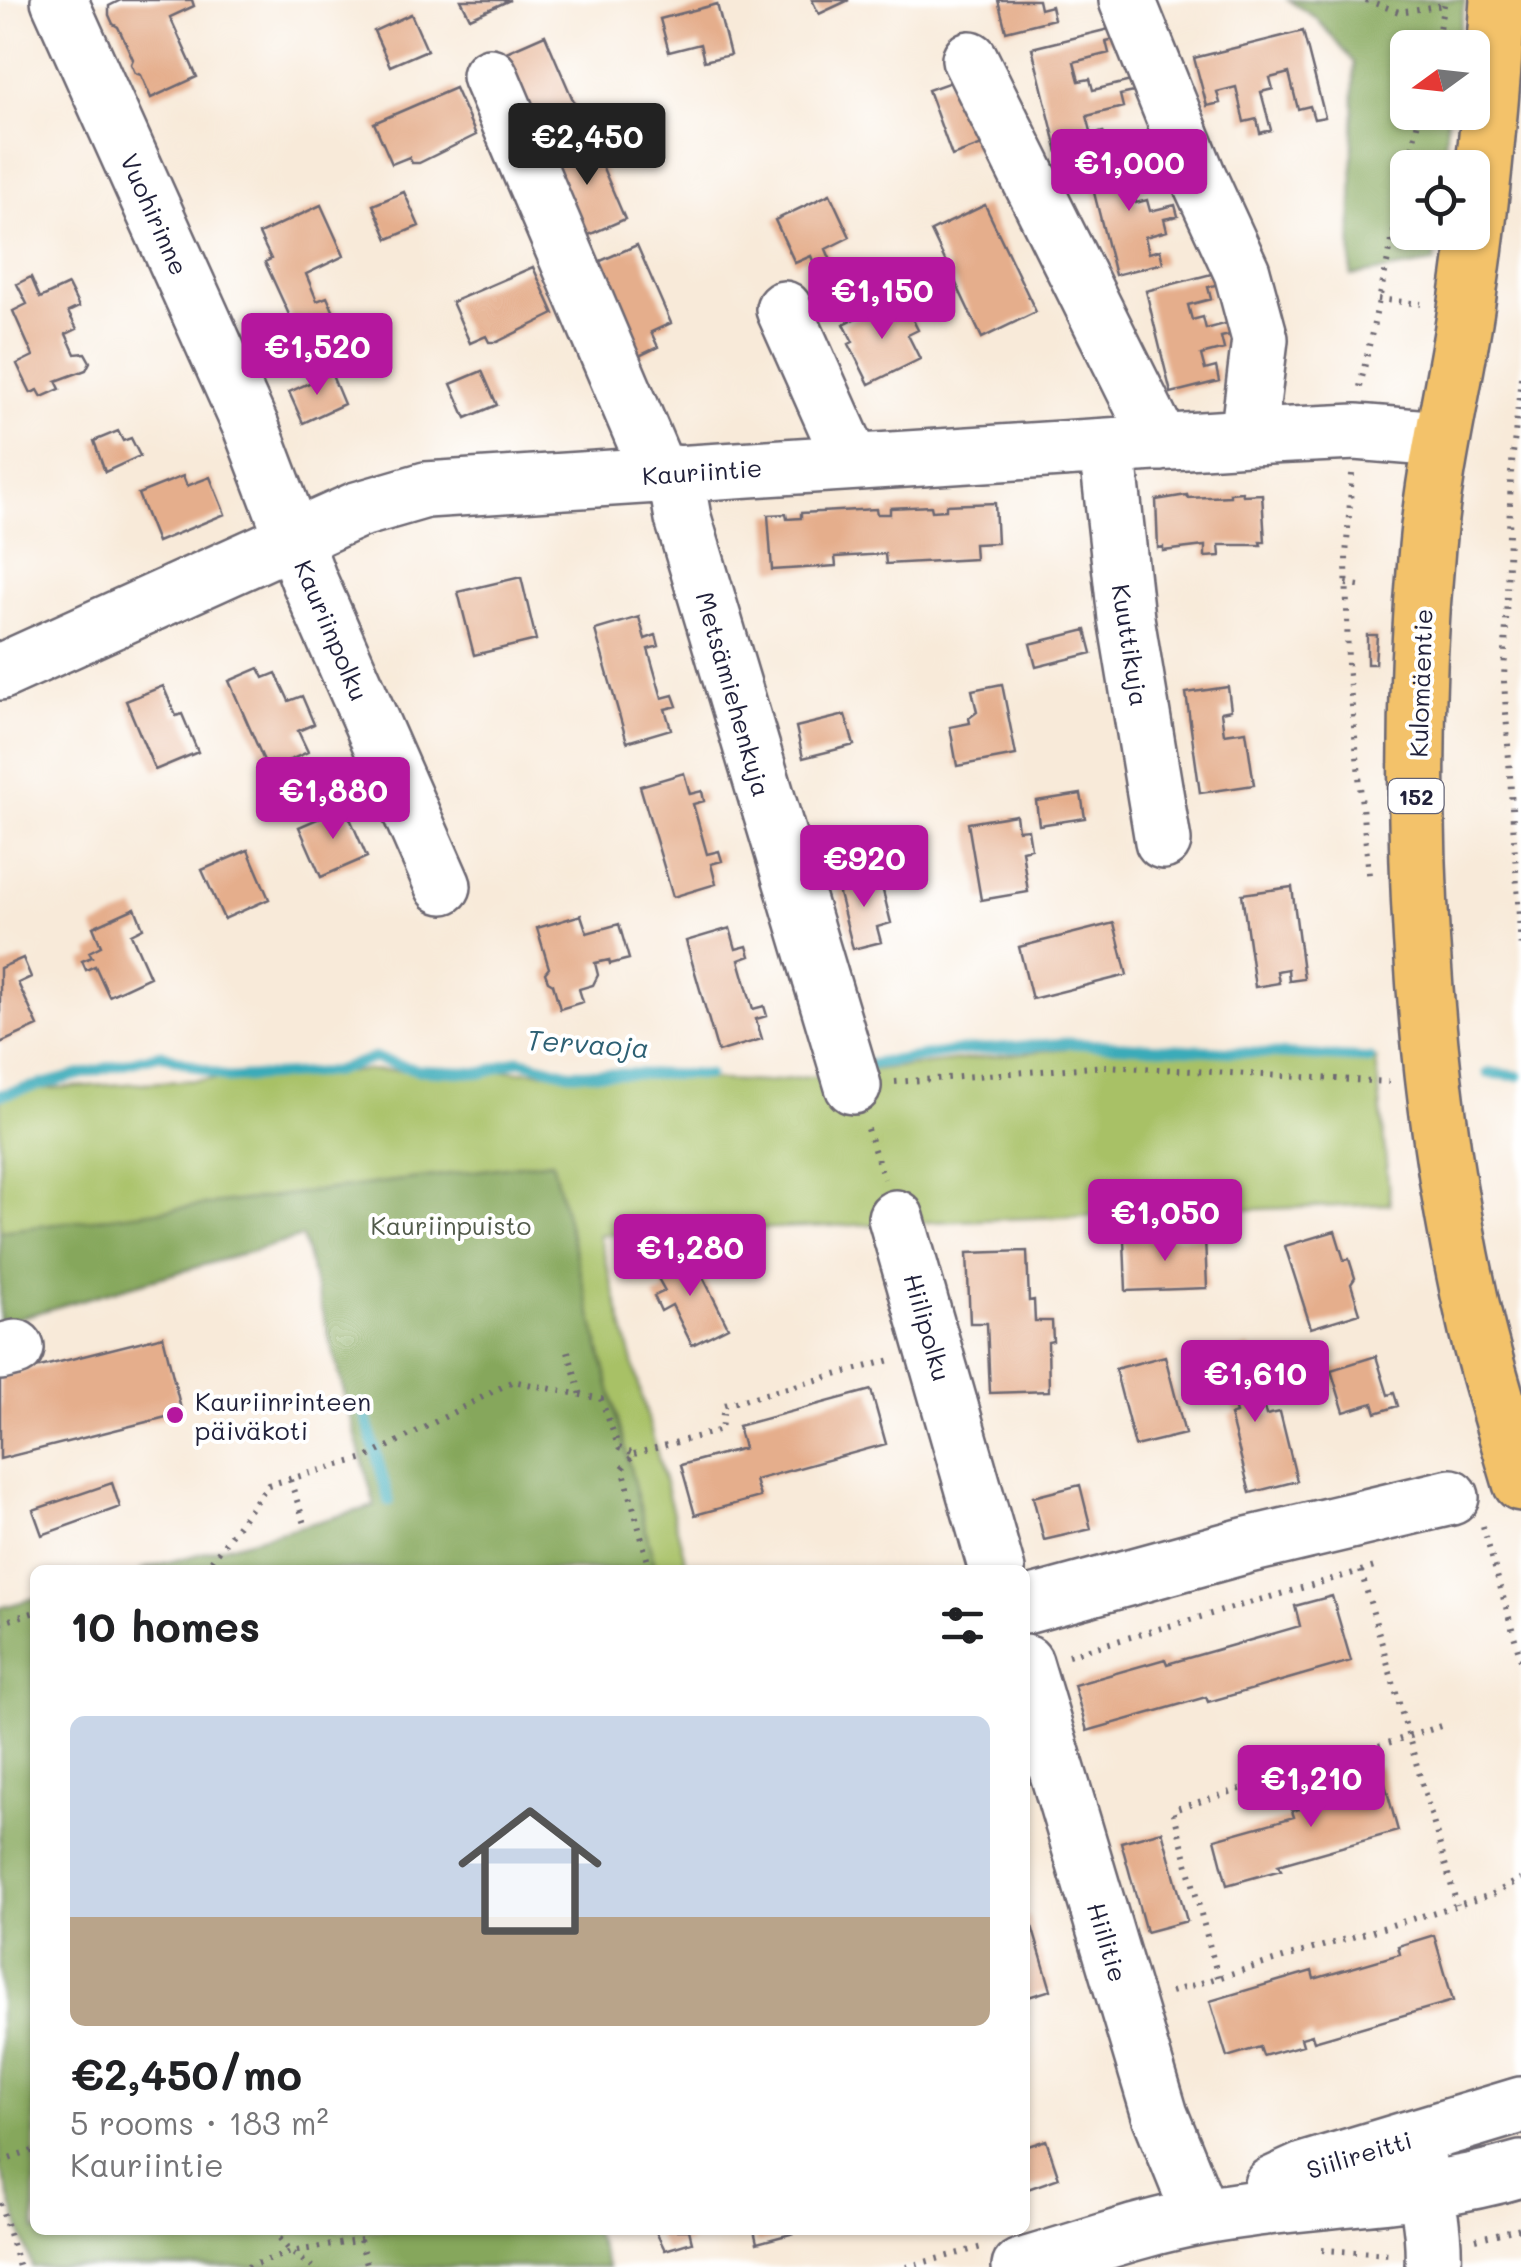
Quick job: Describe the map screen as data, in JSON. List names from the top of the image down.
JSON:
{
  "streets": {
    "main road": ["Kulomäentie", "152"],
    "street": [
      "Vuohirinne",
      "Kauriintie",
      "Kauriinpolku",
      "Kuuttikuja",
      "Metsämiehenkuja",
      "Hiilipolku",
      "Hiilitie",
      "Siilireitti"
    ]
  },
  "crossings": [
    ["Vuohirinne", "Kauriintie"],
    ["Vuohirinne", "Kauriinpolku"],
    ["Kauriintie", "Kauriinpolku"],
    ["Kauriintie", "Kuuttikuja"],
    ["Kauriintie", "Kulomäentie"],
    ["Kauriintie", "Metsämiehenkuja"],
    ["Hiilitie", "Siilireitti"]
  ],
  "water": ["Tervaoja"],
  "parks": ["Kauriinpuisto"],
  "places": ["Kauriinrinteen päiväkoti"],
  "north": "left",
  "page": {
    "price": [
      "€2,450",
      "€1,000",
      "€1,150",
      "€1,520",
      "€1,880",
      "€920",
      "€1,050",
      "€1,280",
      "€1,610",
      "€1,210"
    ],
    "heading": "10 homes",
    "list": [
      {
        "name": "€2,450/mo",
        "note": "5 rooms · 183 m² · Kauriintie"
      }
    ]
  }
}
